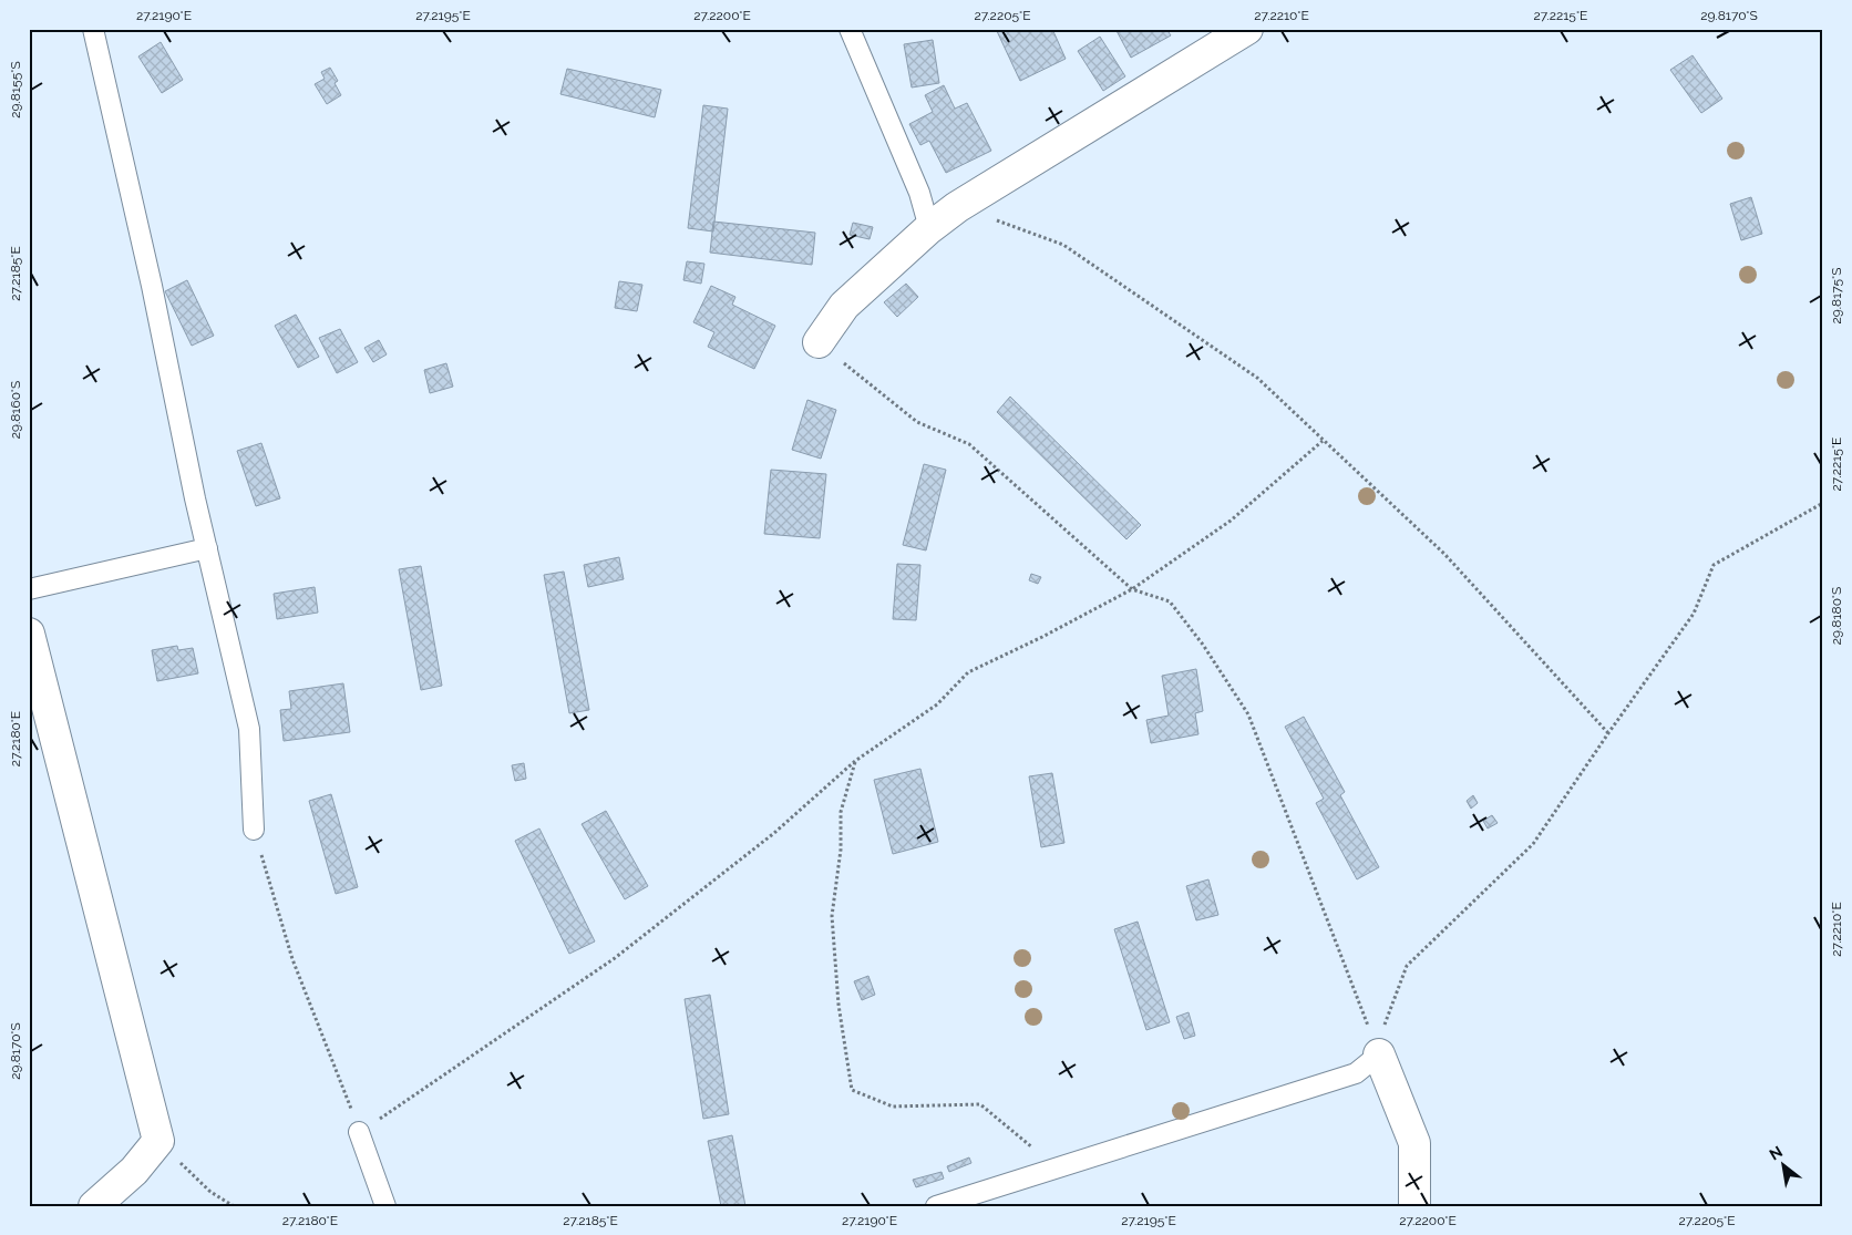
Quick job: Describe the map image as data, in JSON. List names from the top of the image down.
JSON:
{
  "north": "top left",
  "coordinates": [
    "27.2190°E",
    "27.2195°E",
    "27.2200°E",
    "27.2205°E",
    "27.2210°E",
    "27.2215°E",
    "29.8170°S",
    "29.8155°S",
    "27.2185°E",
    "29.8175°S",
    "29.8160°S",
    "29.8180°S",
    "27.2180°E"
  ]
}
